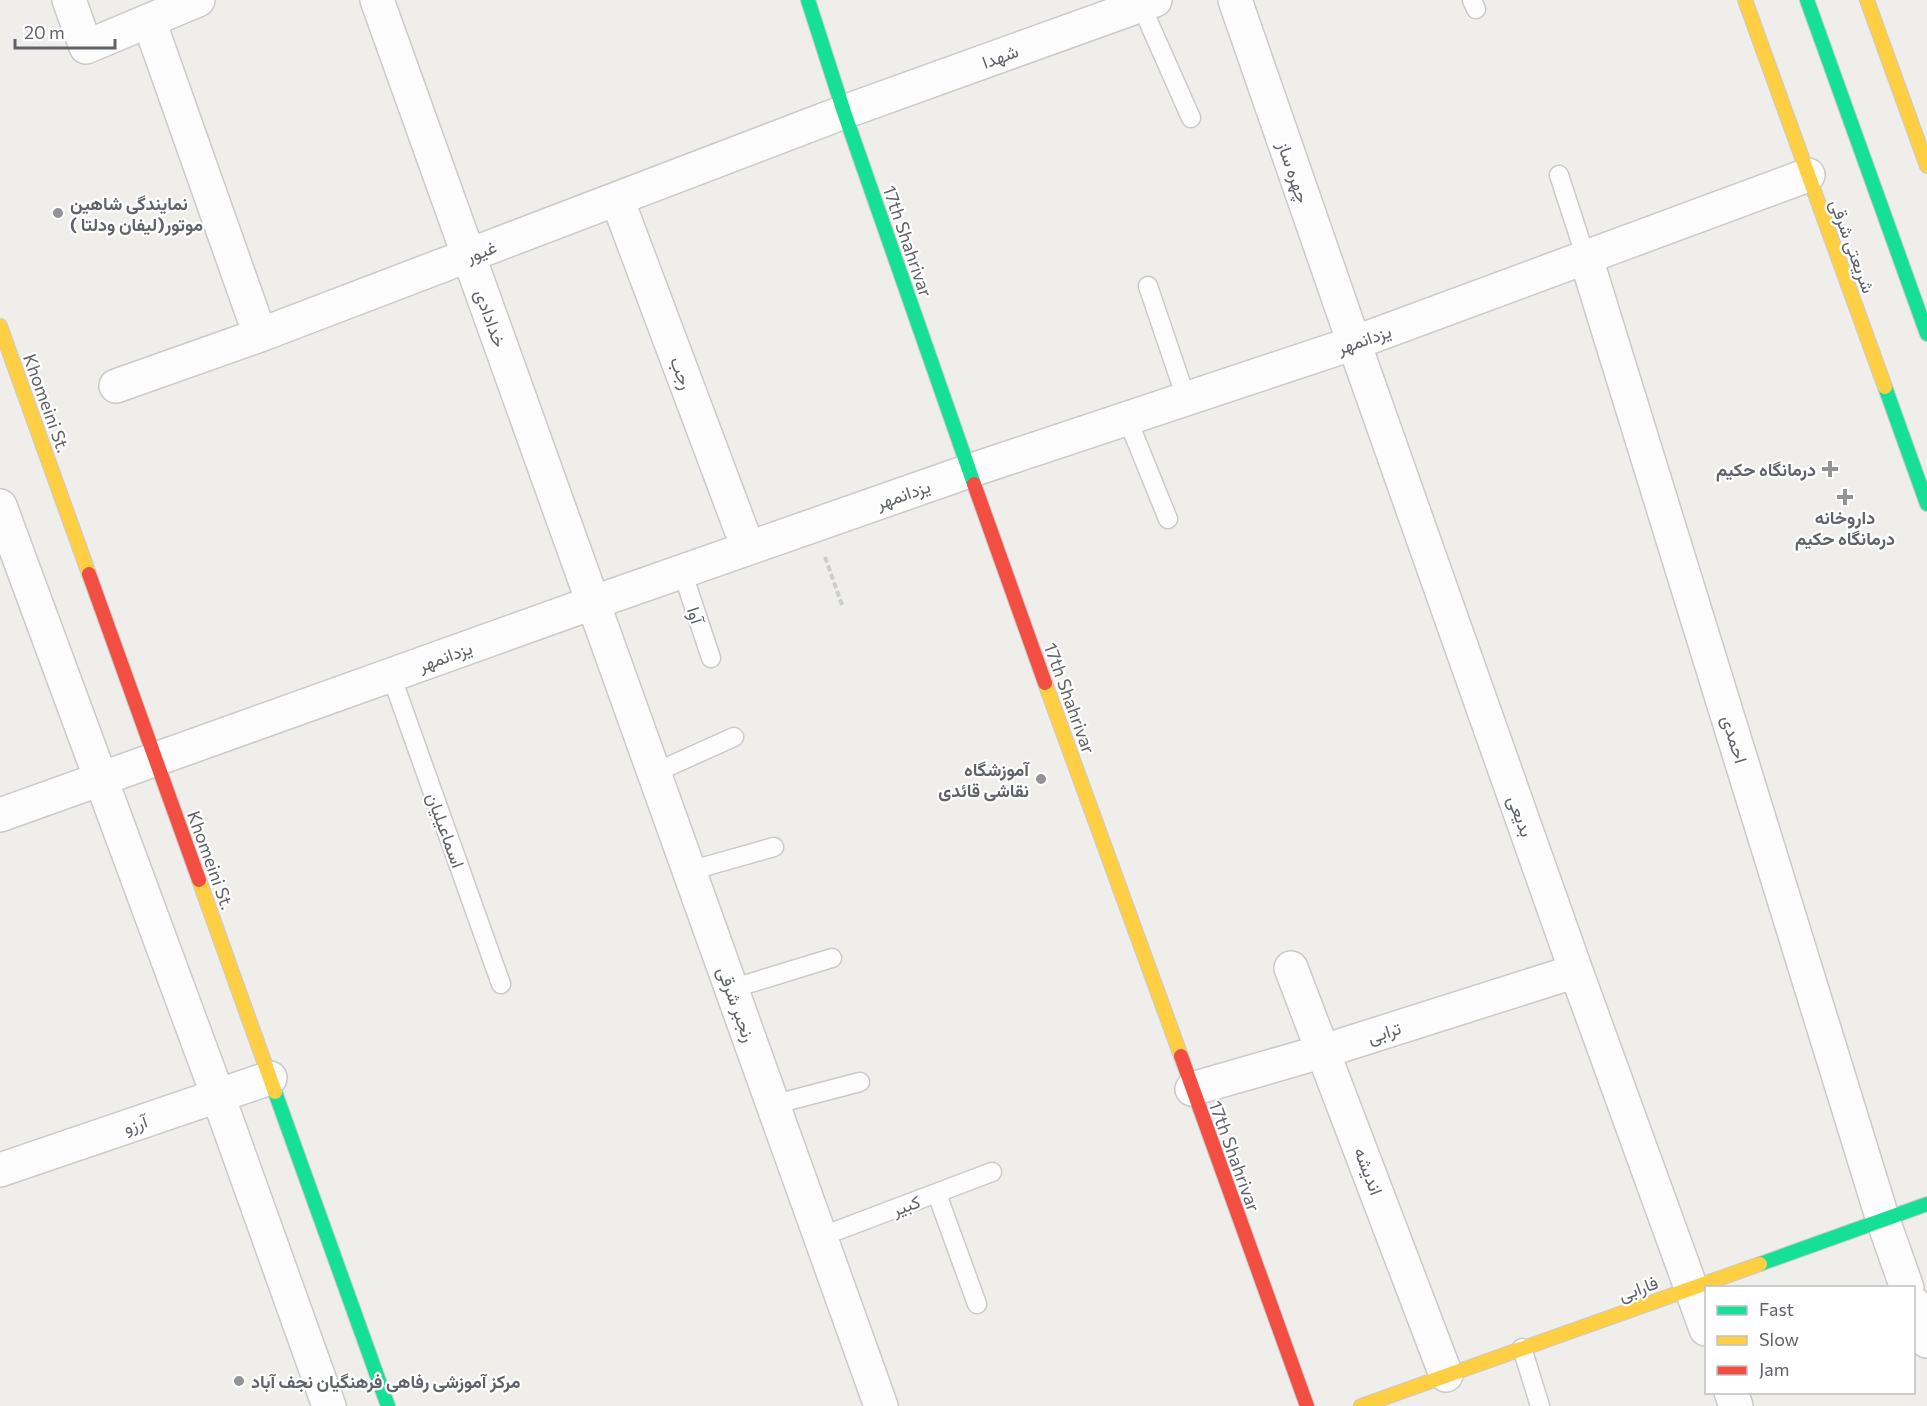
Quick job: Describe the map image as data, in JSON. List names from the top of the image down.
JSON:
{
  "streets": {
    "street": [
      "شهدا",
      "چهره ساز",
      "17th Shahrivar",
      "شریعتی شرقی",
      "غیور",
      "خدادادی",
      "یزدانمهر",
      "رجب",
      "Khomeini St.",
      "احمدی",
      "بدیعی",
      "رنجبر شرقی",
      "ترابی",
      "آرزو",
      "اندیشه",
      "فارابی"
    ],
    "lane": ["آوا", "اسماعیلیان", "کبیر"]
  },
  "crossings": [
    ["شهدا", "17th Shahrivar"],
    ["شهدا", "غیور"],
    ["چهره ساز", "یزدانمهر"],
    ["چهره ساز", "بدیعی"],
    ["17th Shahrivar", "غیور"],
    ["17th Shahrivar", "یزدانمهر"],
    ["17th Shahrivar", "ترابی"],
    ["شریعتی شرقی", "یزدانمهر"],
    ["غیور", "خدادادی"],
    ["غیور", "رجب"],
    ["خدادادی", "یزدانمهر"],
    ["خدادادی", "رنجبر شرقی"],
    ["یزدانمهر", "رجب"],
    ["یزدانمهر", "Khomeini St."],
    ["یزدانمهر", "آوا"],
    ["یزدانمهر", "احمدی"],
    ["یزدانمهر", "بدیعی"],
    ["یزدانمهر", "اسماعیلیان"],
    ["یزدانمهر", "رنجبر شرقی"],
    ["Khomeini St.", "آرزو"],
    ["احمدی", "فارابی"],
    ["بدیعی", "ترابی"],
    ["بدیعی", "فارابی"],
    ["رنجبر شرقی", "کبیر"],
    ["ترابی", "اندیشه"],
    ["اندیشه", "فارابی"]
  ],
  "places": {
    "other": ["نمایندگی شاهین موتور(لیفان ودلتا )", "آموزشگاه نقاشی قائدی", "مرکز آموزشی رفاهی فرهنگیان نجف آباد"],
    "health": ["درمانگاه حکیم", "داروخانه درمانگاه حکیم"]
  },
  "legend": ["Fast", "Slow", "Jam"],
  "scale_bar": "20 m"
}
